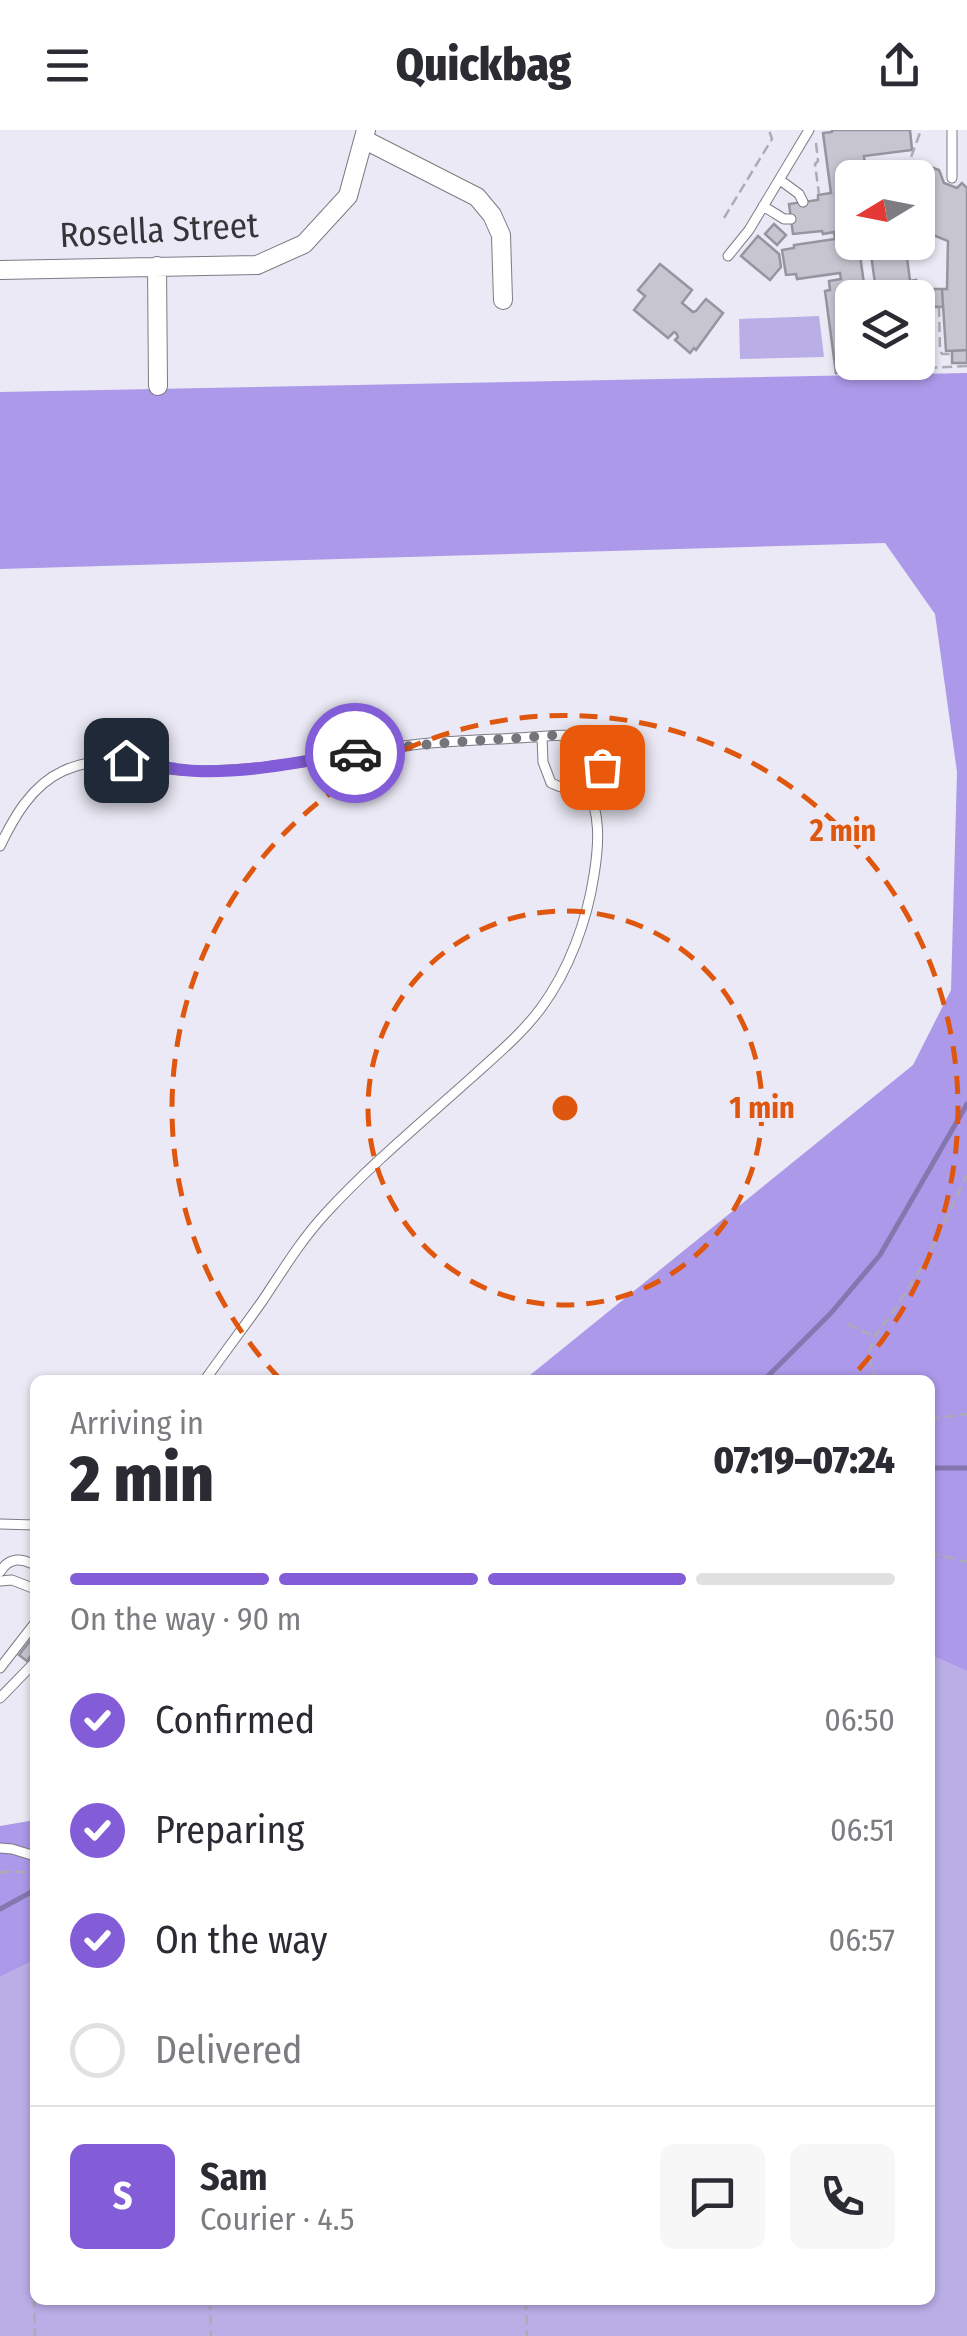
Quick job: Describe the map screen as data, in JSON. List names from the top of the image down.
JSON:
{
  "streets": {
    "street": ["Rosella Street"]
  },
  "north": "left",
  "page": {
    "header": "Quickbag",
    "heading": ["2 min", "Arriving in", "07:19–07:24"],
    "panel": ["Sam", "Courier · 4.5"],
    "bar": "On the way · 90 m",
    "list": [
      ["Confirmed", "06:50"],
      ["Preparing", "06:51"],
      ["On the way", "06:57"],
      "Delivered"
    ],
    "round": "S"
  },
  "rings": ["2 min", "1 min"]
}
